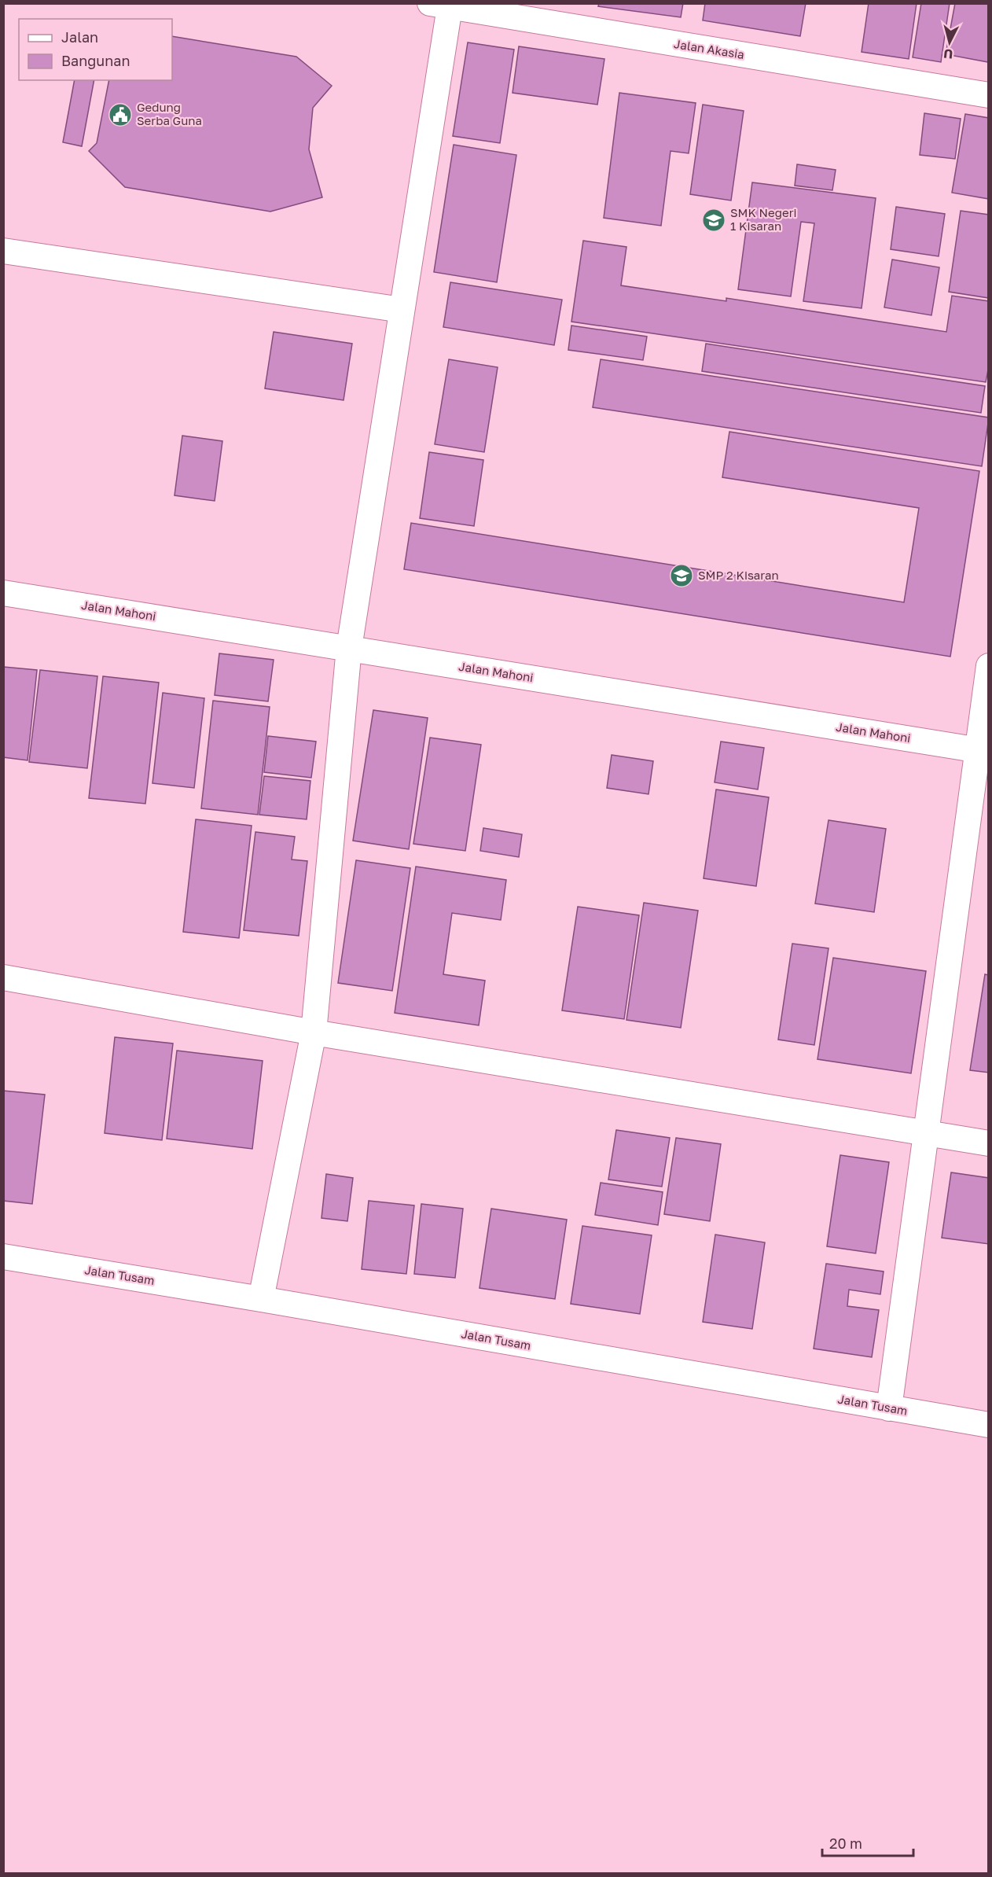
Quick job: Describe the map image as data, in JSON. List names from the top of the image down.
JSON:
{
  "streets": {
    "street": ["Jalan Akasia", "Jalan Mahoni", "Jalan Tusam"]
  },
  "places": {
    "public building": ["Gedung Serba Guna"],
    "school or university": ["SMK Negeri 1 Kisaran", "SMP 2 Kisaran"]
  },
  "legend": ["Jalan", "Bangunan"],
  "scale_bar": "20 m",
  "north": "bottom"
}
